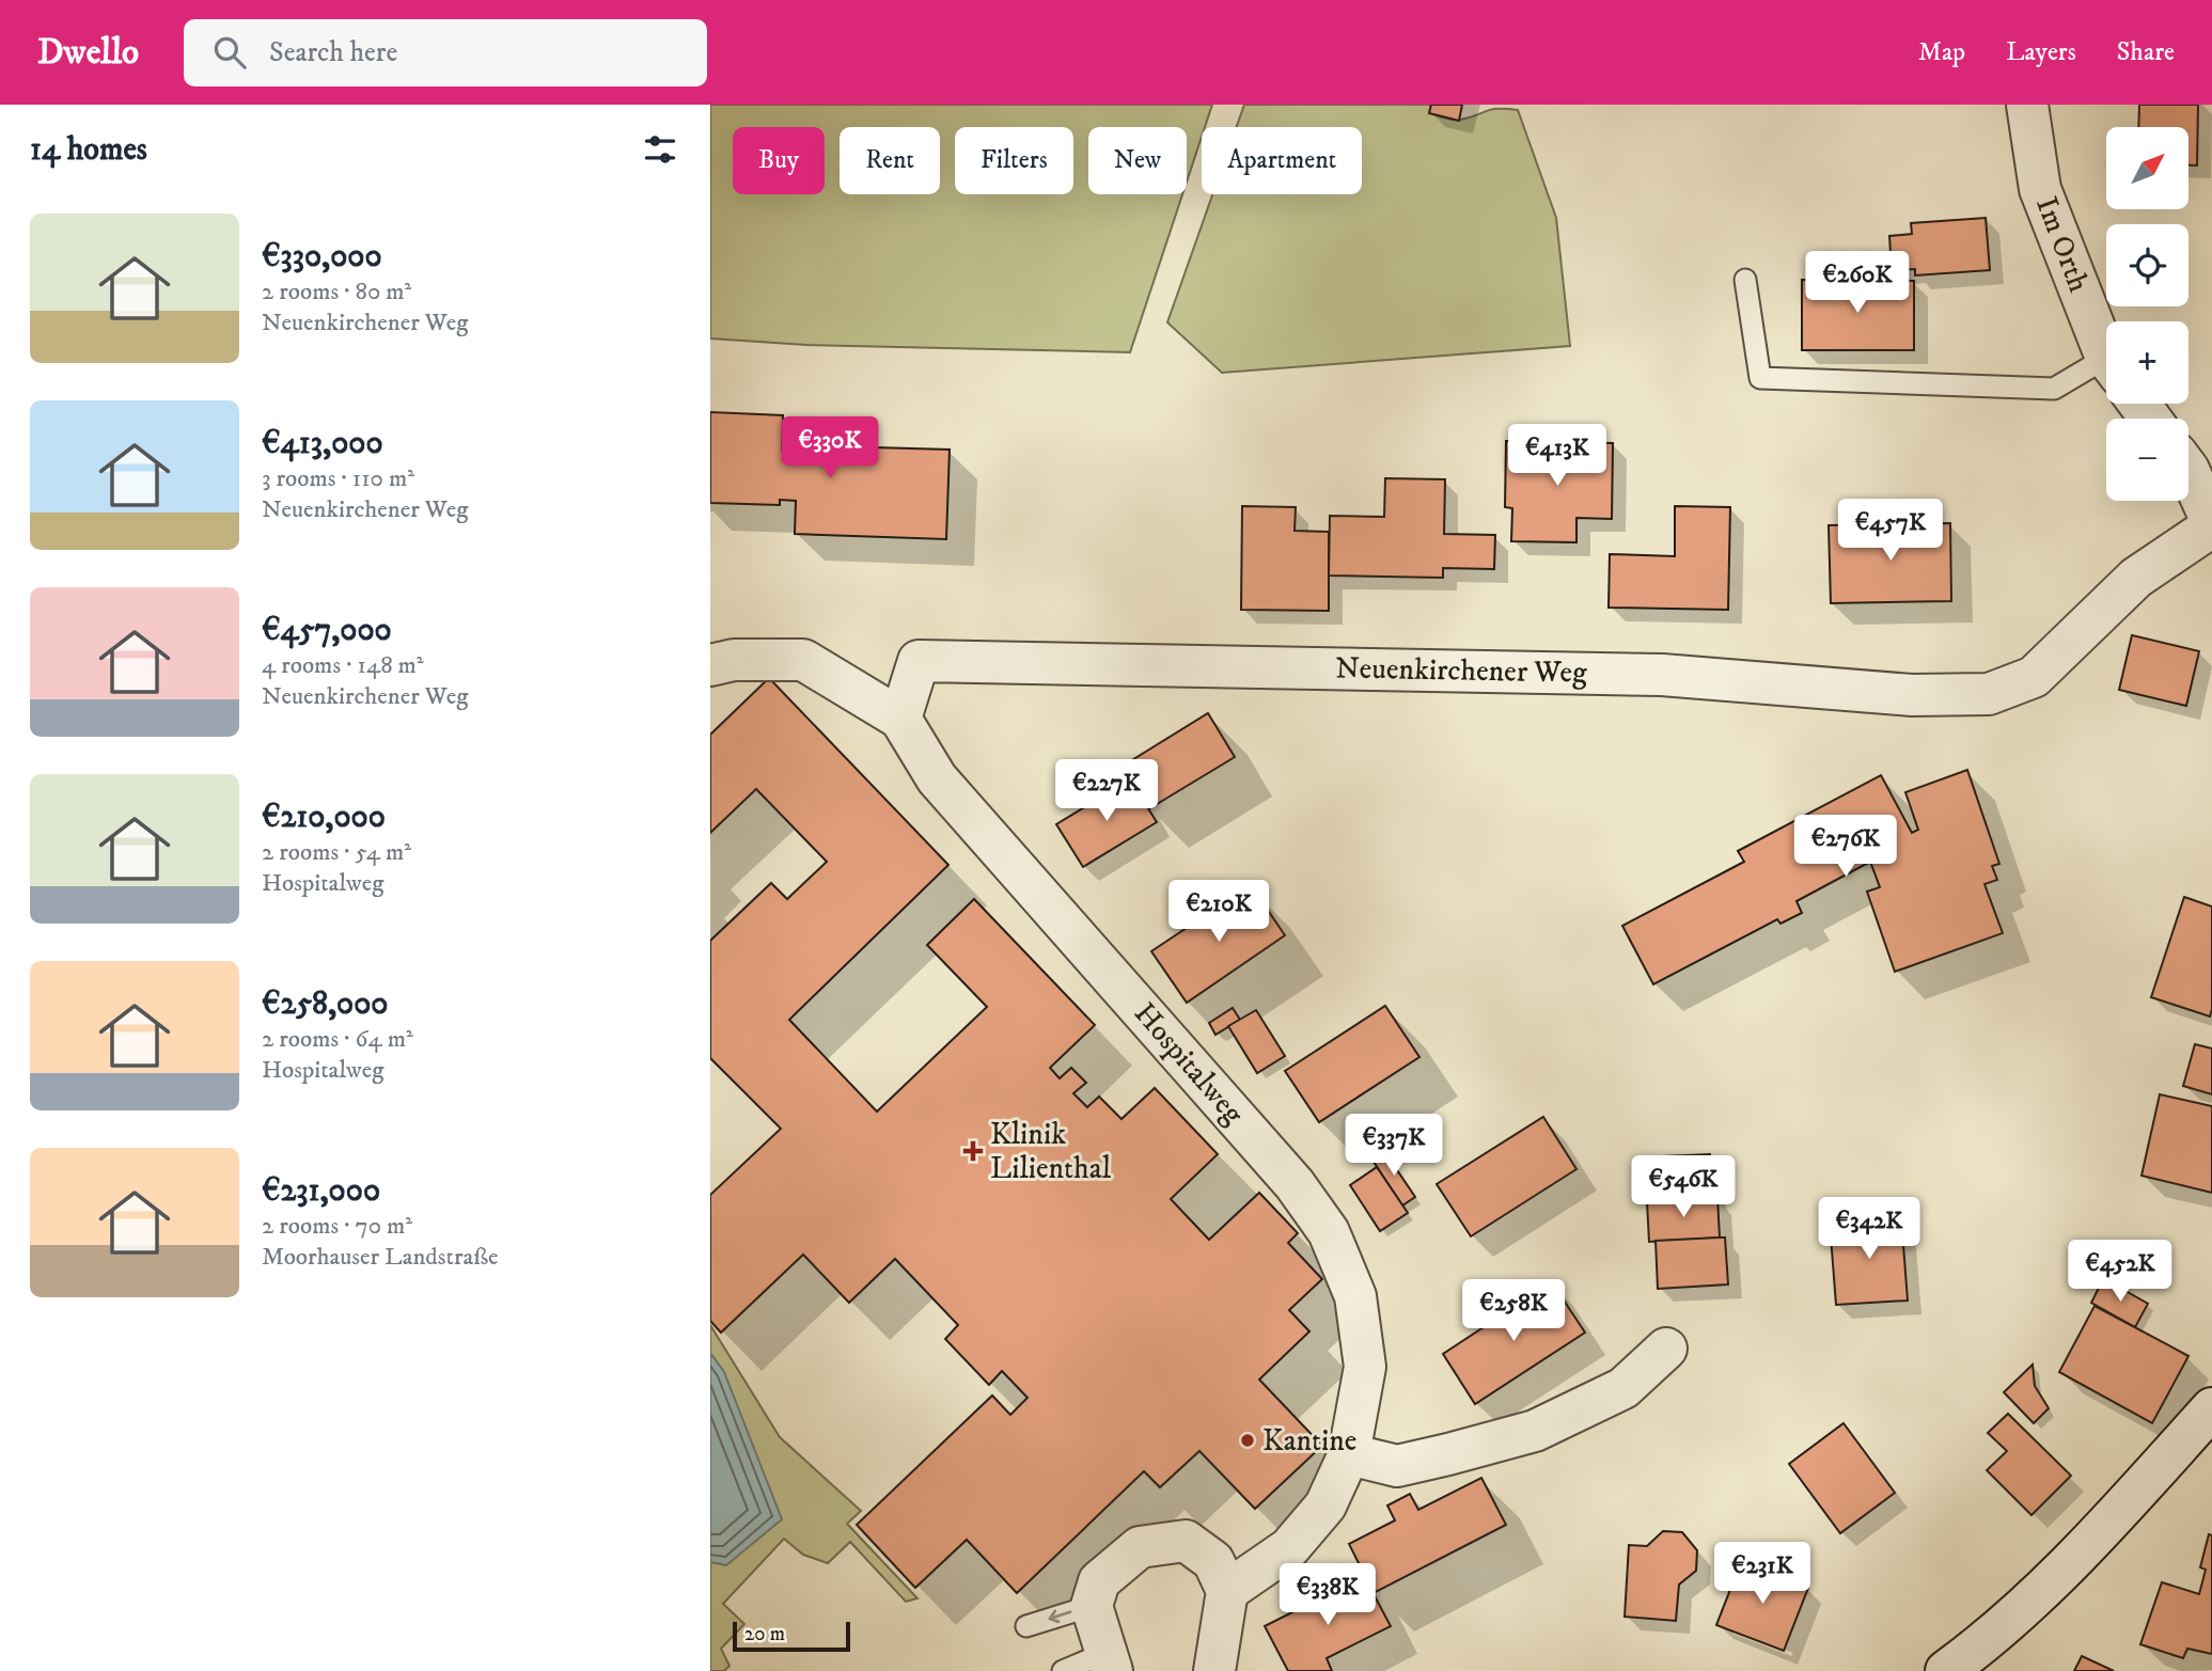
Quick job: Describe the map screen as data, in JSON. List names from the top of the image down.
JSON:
{
  "streets": {
    "street": ["Im Orth", "Neuenkirchener Weg", "Hospitalweg"]
  },
  "crossings": [
    ["Neuenkirchener Weg", "Hospitalweg"]
  ],
  "places": {
    "health": ["Klinik Lilienthal"],
    "other": ["Kantine"]
  },
  "scale_bar": "20 m",
  "north": "top right",
  "page": {
    "header": "Dwello",
    "search": "Search here",
    "nav": ["Map", "Layers", "Share"],
    "heading": "14 homes",
    "map_buttons": ["+", "−"],
    "chip": [
      "Buy",
      "Rent",
      "Filters",
      "New",
      "Apartment"
    ],
    "list": [
      {
        "name": "€330,000",
        "note": "2 rooms · 80 m² · Neuenkirchener Weg"
      },
      {
        "name": "€413,000",
        "note": "3 rooms · 110 m² · Neuenkirchener Weg"
      },
      {
        "name": "€457,000",
        "note": "4 rooms · 148 m² · Neuenkirchener Weg"
      },
      {
        "name": "€210,000",
        "note": "2 rooms · 54 m² · Hospitalweg"
      },
      {
        "name": "€258,000",
        "note": "2 rooms · 64 m² · Hospitalweg"
      },
      {
        "name": "€231,000",
        "note": "2 rooms · 70 m² · Moorhauser Landstraße"
      }
    ],
    "price": [
      "€260K",
      "€330K",
      "€413K",
      "€457K",
      "€227K",
      "€276K",
      "€210K",
      "€337K",
      "€546K",
      "€342K",
      "€452K",
      "€258K",
      "€231K",
      "€338K"
    ],
    "scale": "20 m"
  }
}
